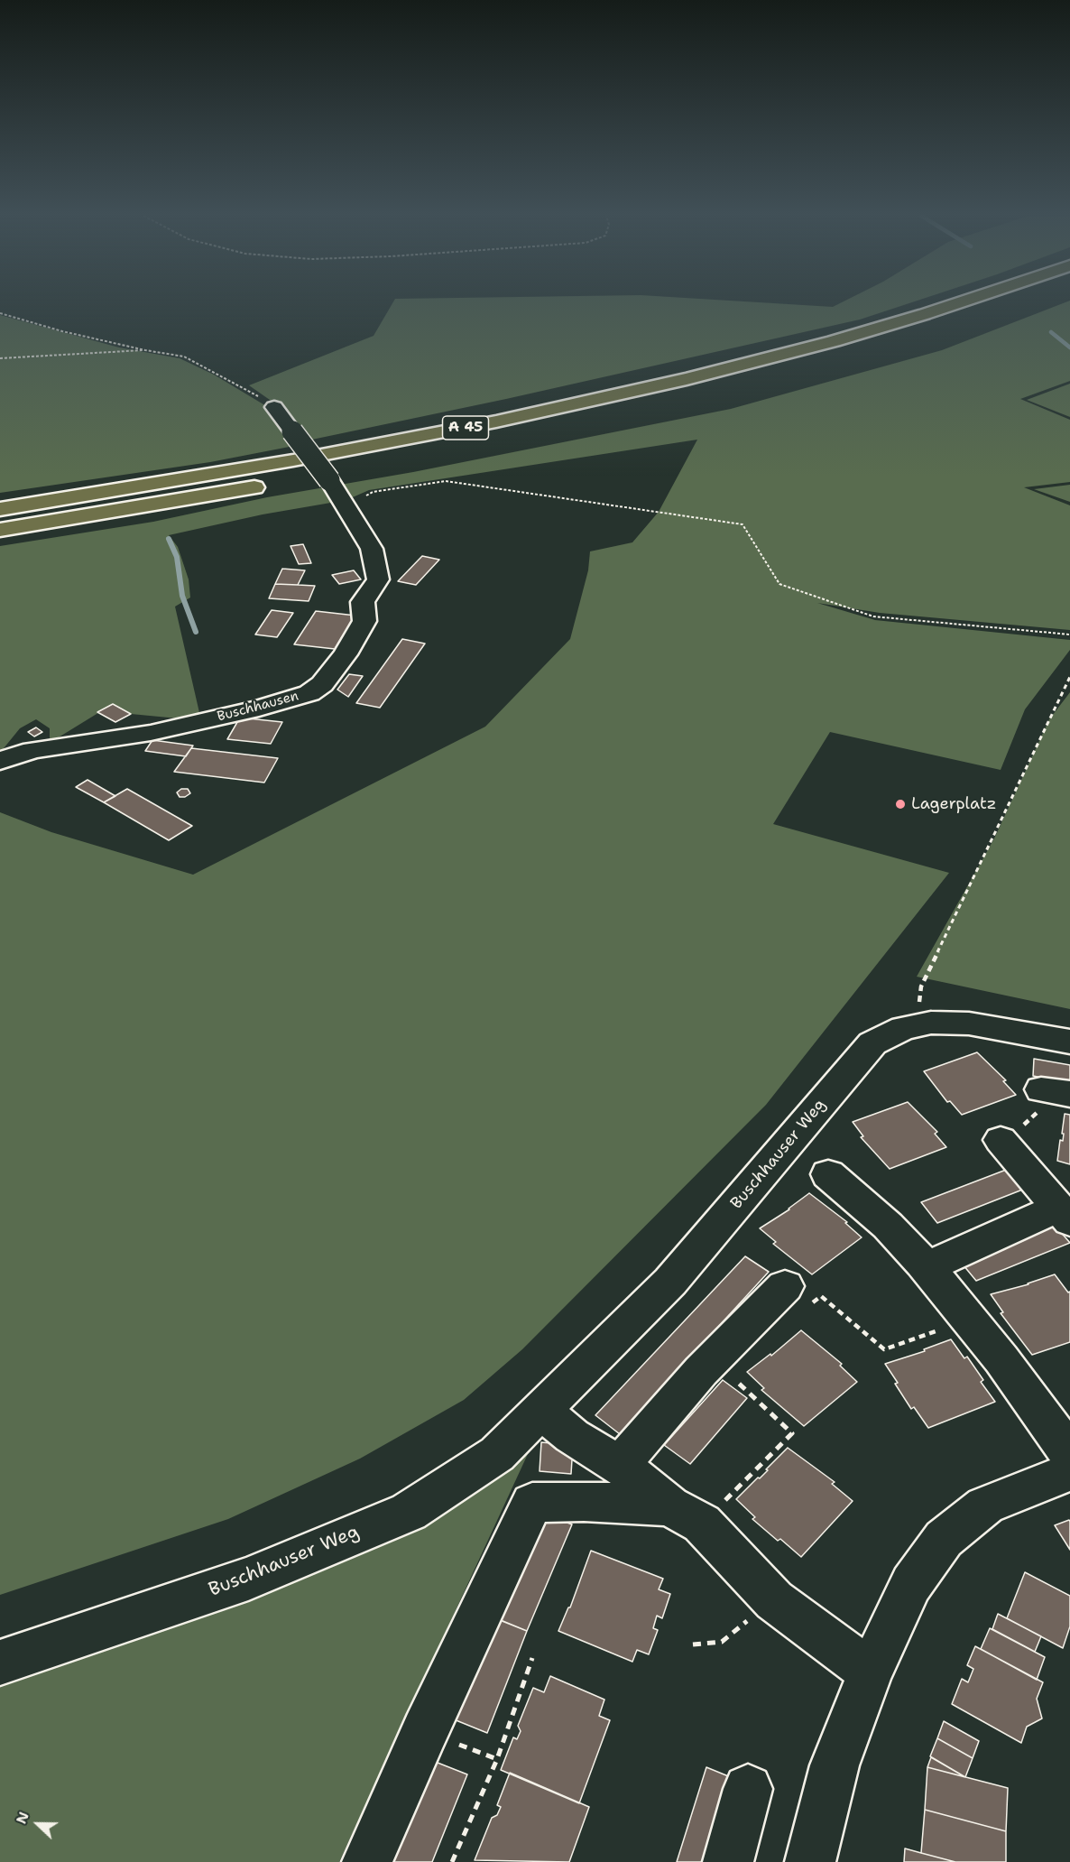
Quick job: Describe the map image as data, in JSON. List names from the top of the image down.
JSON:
{
  "streets": {
    "highway": ["A 45"],
    "street": ["Buschhausen", "Buschhauser Weg"]
  },
  "places": ["Lagerplatz"],
  "north": "left"
}
